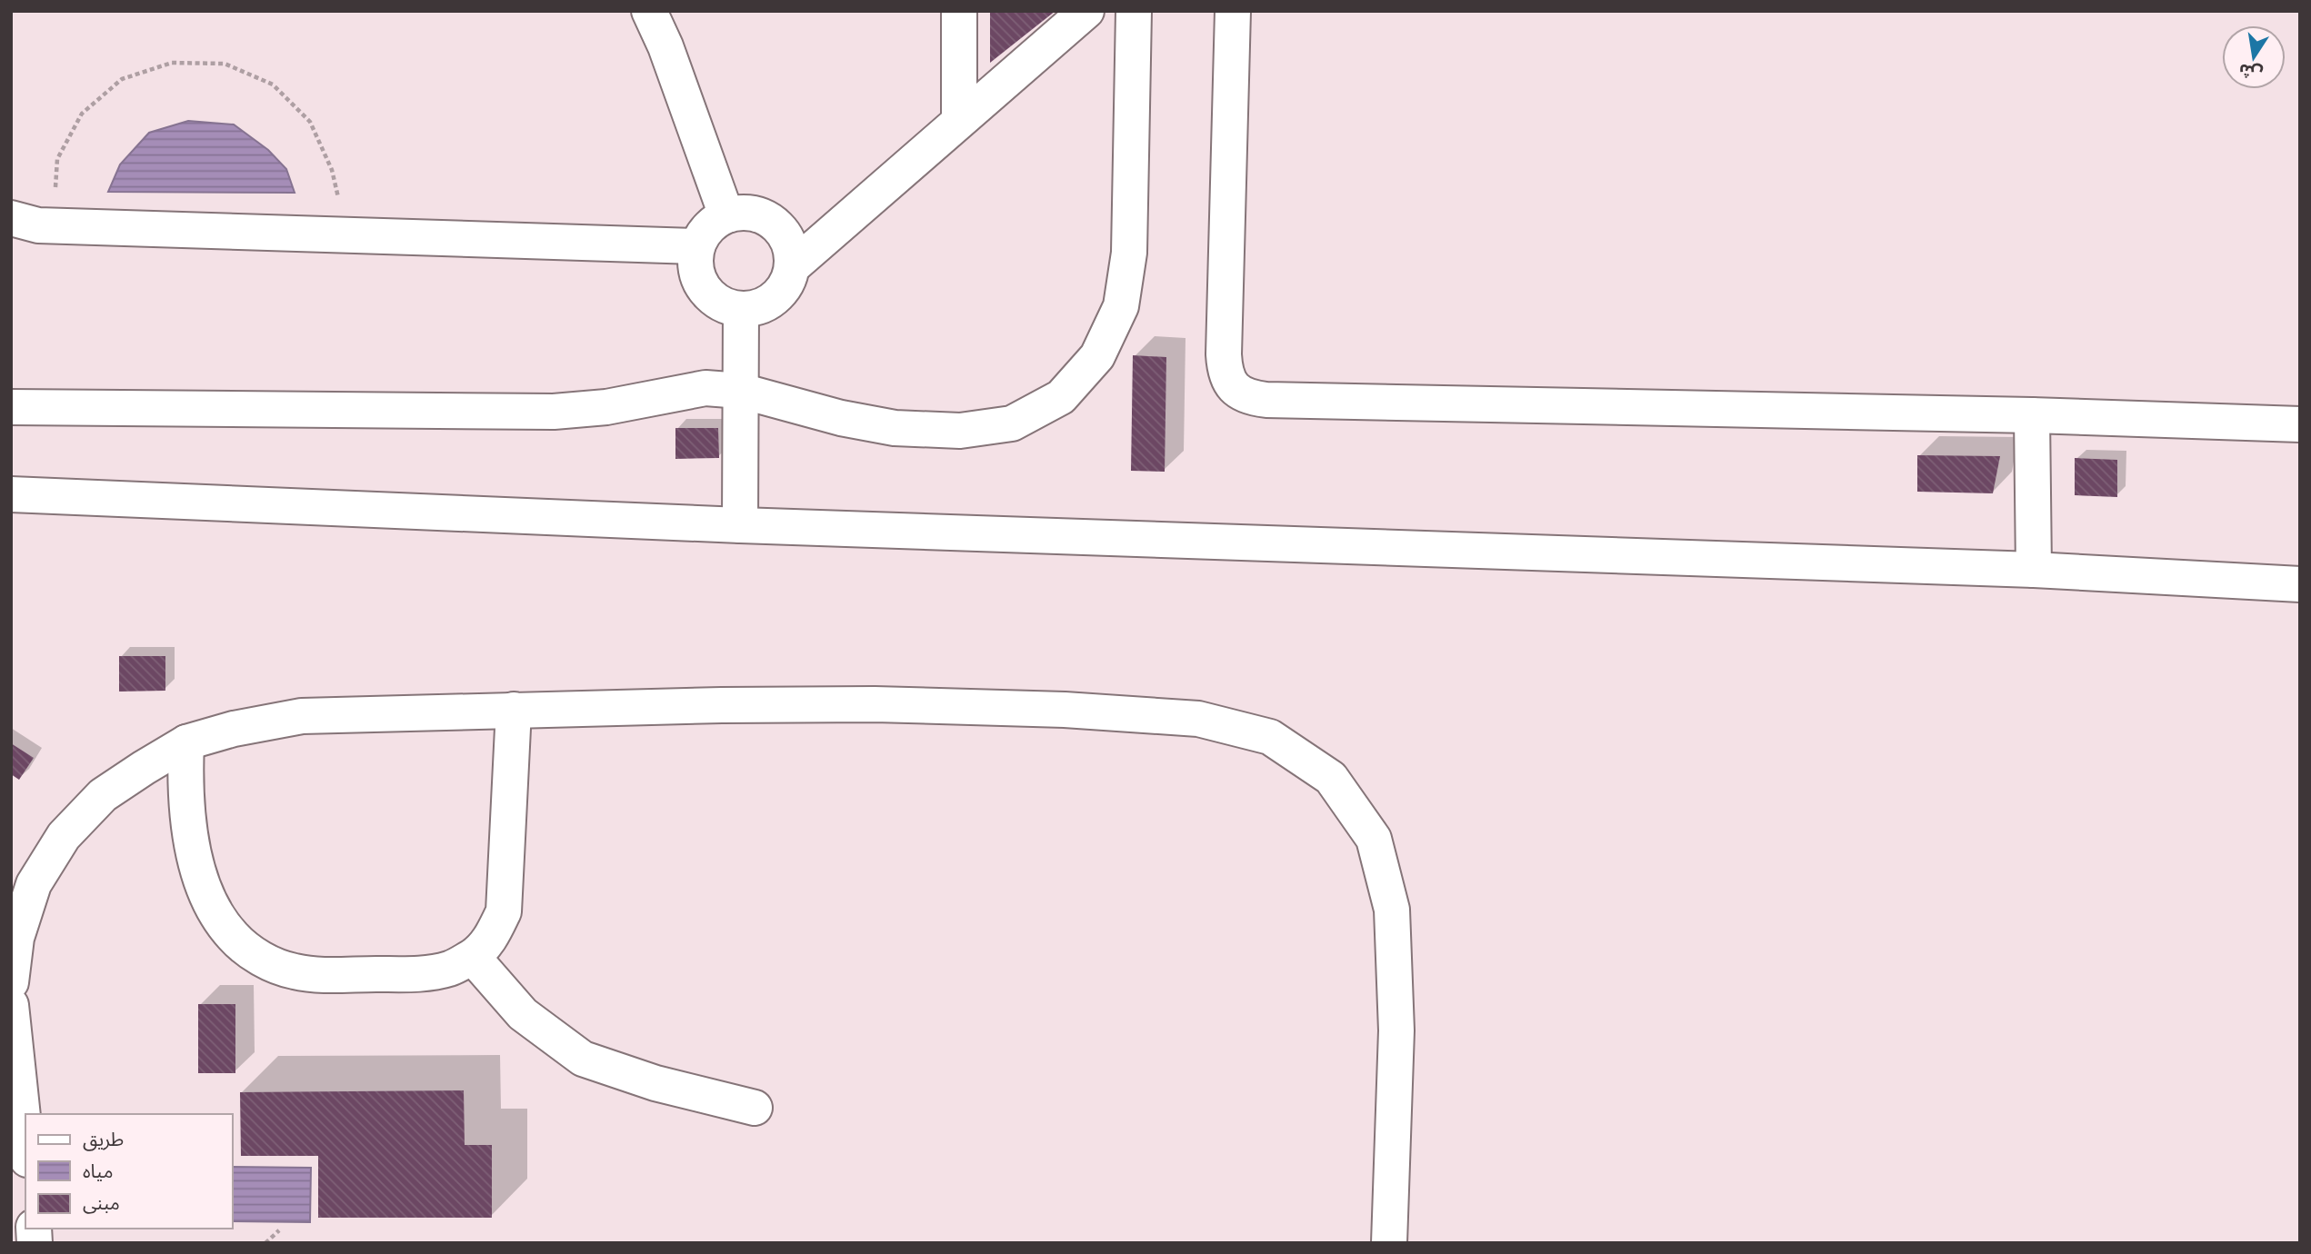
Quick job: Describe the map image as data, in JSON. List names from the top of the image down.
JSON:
{
  "legend": ["طريق", "مياه", "مبنى"],
  "north": "bottom"
}
